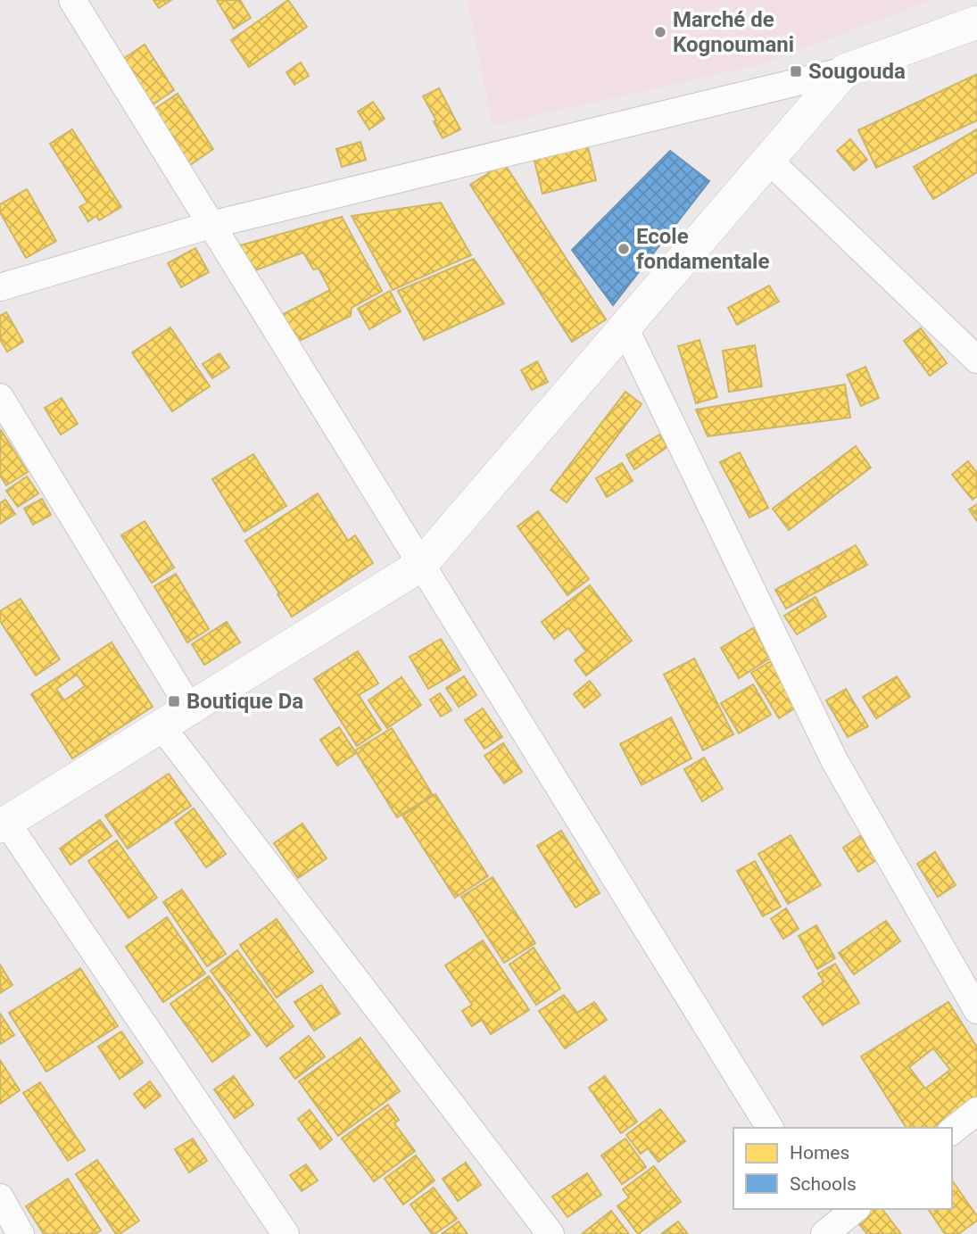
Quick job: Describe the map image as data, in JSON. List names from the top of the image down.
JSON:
{
  "places": {
    "other": ["Marché de Kognoumani", "Ecole fondamentale"],
    "transit": ["Sougouda", "Boutique Da"]
  },
  "legend": ["Homes", "Schools"]
}
